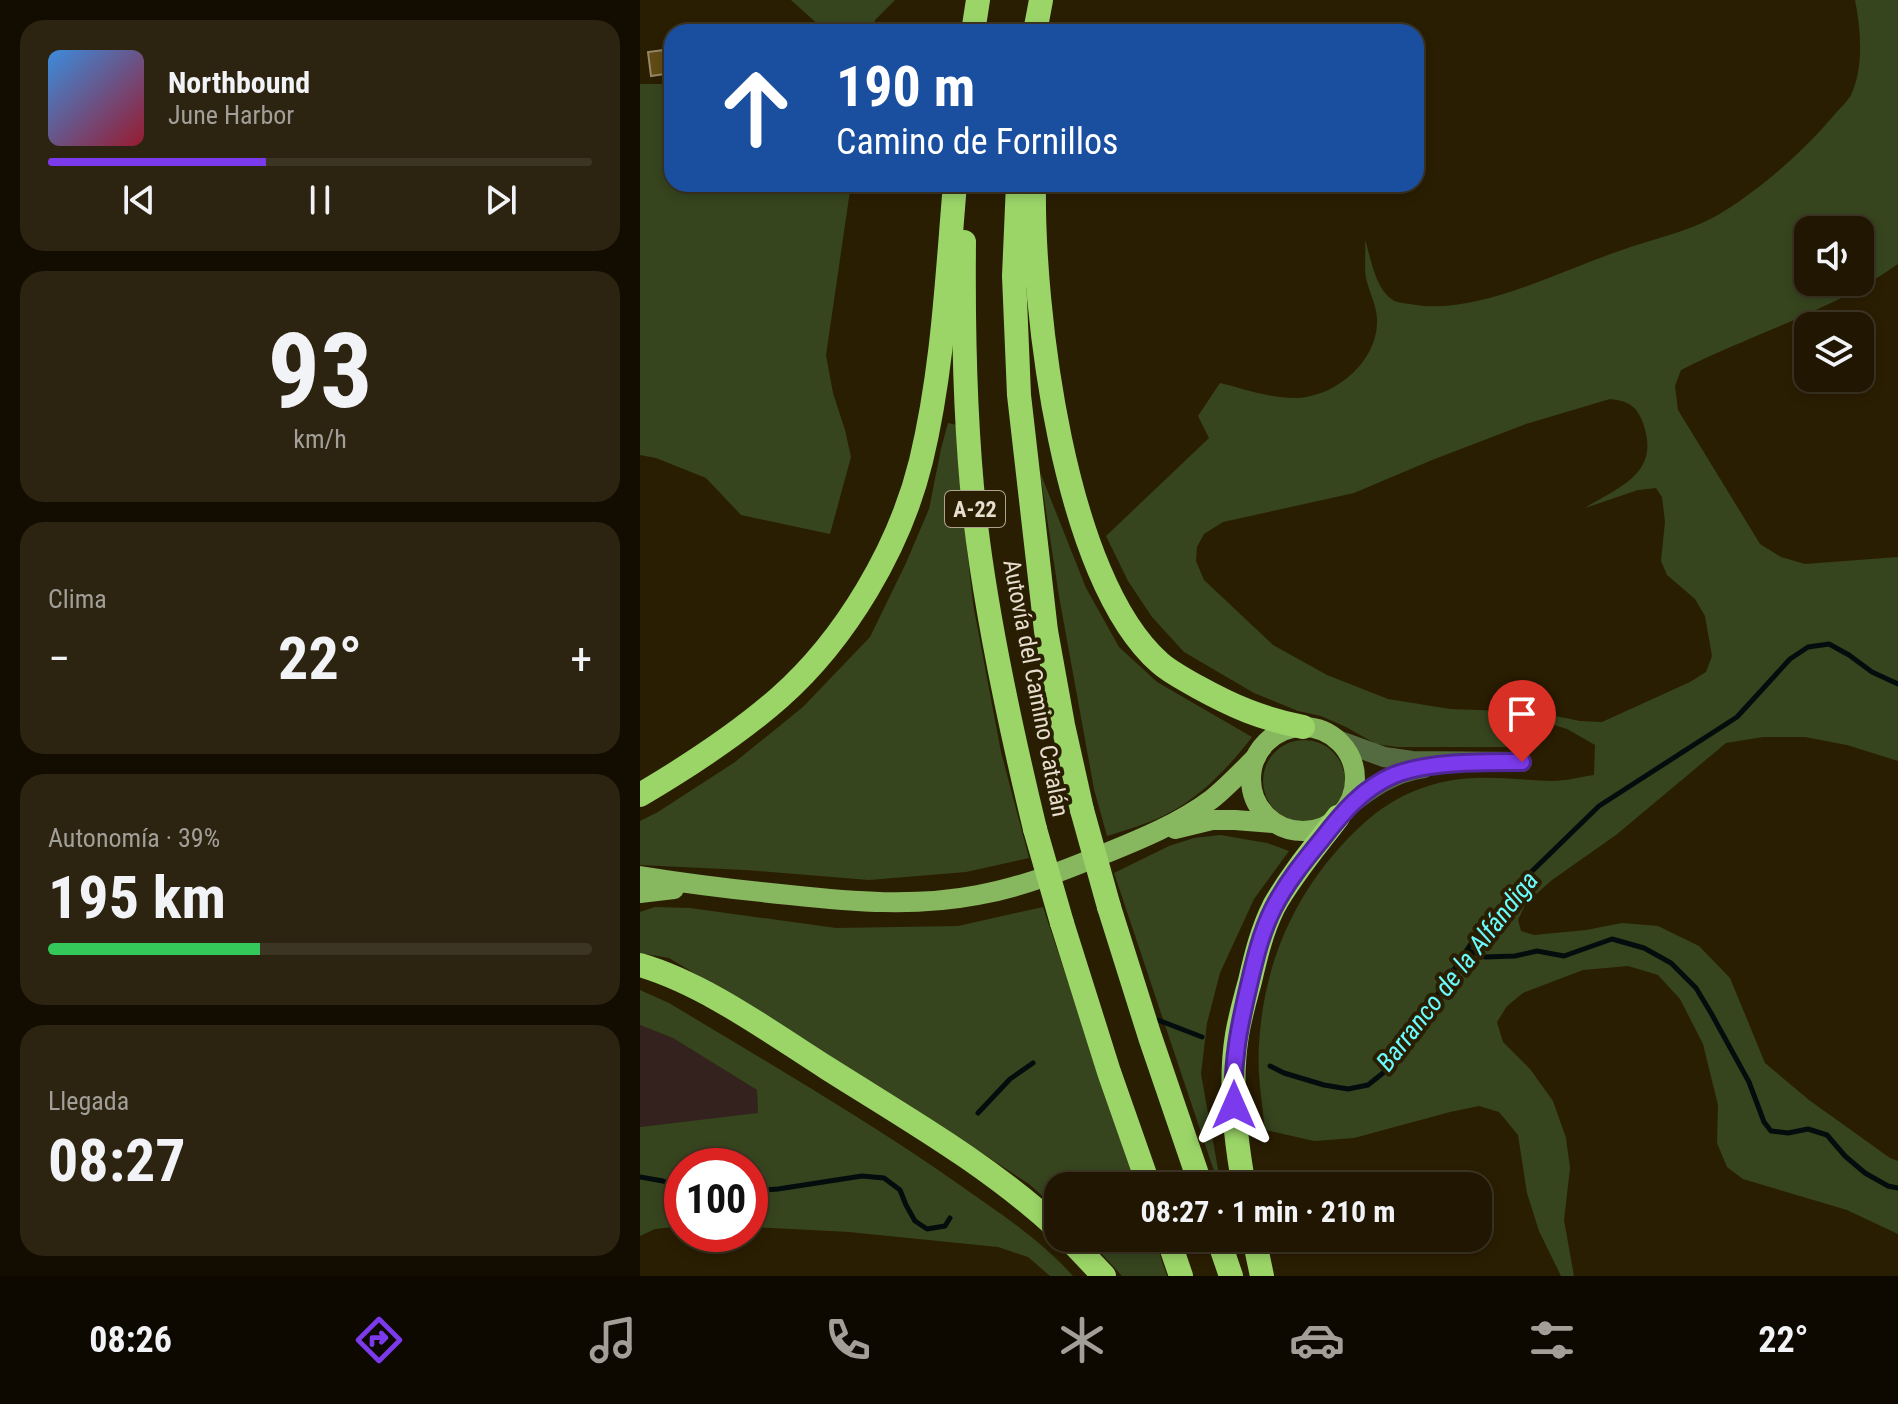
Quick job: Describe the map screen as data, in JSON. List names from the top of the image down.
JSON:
{
  "streets": {
    "highway": ["A-22", "Autovía del Camino Catalán"]
  },
  "water": ["Barranco de la Alfándiga"],
  "page": {
    "turn": ["190 m", "Camino de Fornillos"],
    "song": ["Northbound", "June Harbor"],
    "tile": [
      ["93", "km/h"],
      "Clima",
      ["Autonomía · 39%", "195 km"],
      ["Llegada", "08:27"]
    ],
    "heat": ["−", "22°", "+"],
    "limit": "100",
    "trip": "08:27 · 1 min · 210 m",
    "tabs": ["08:26", "22°"]
  }
}
